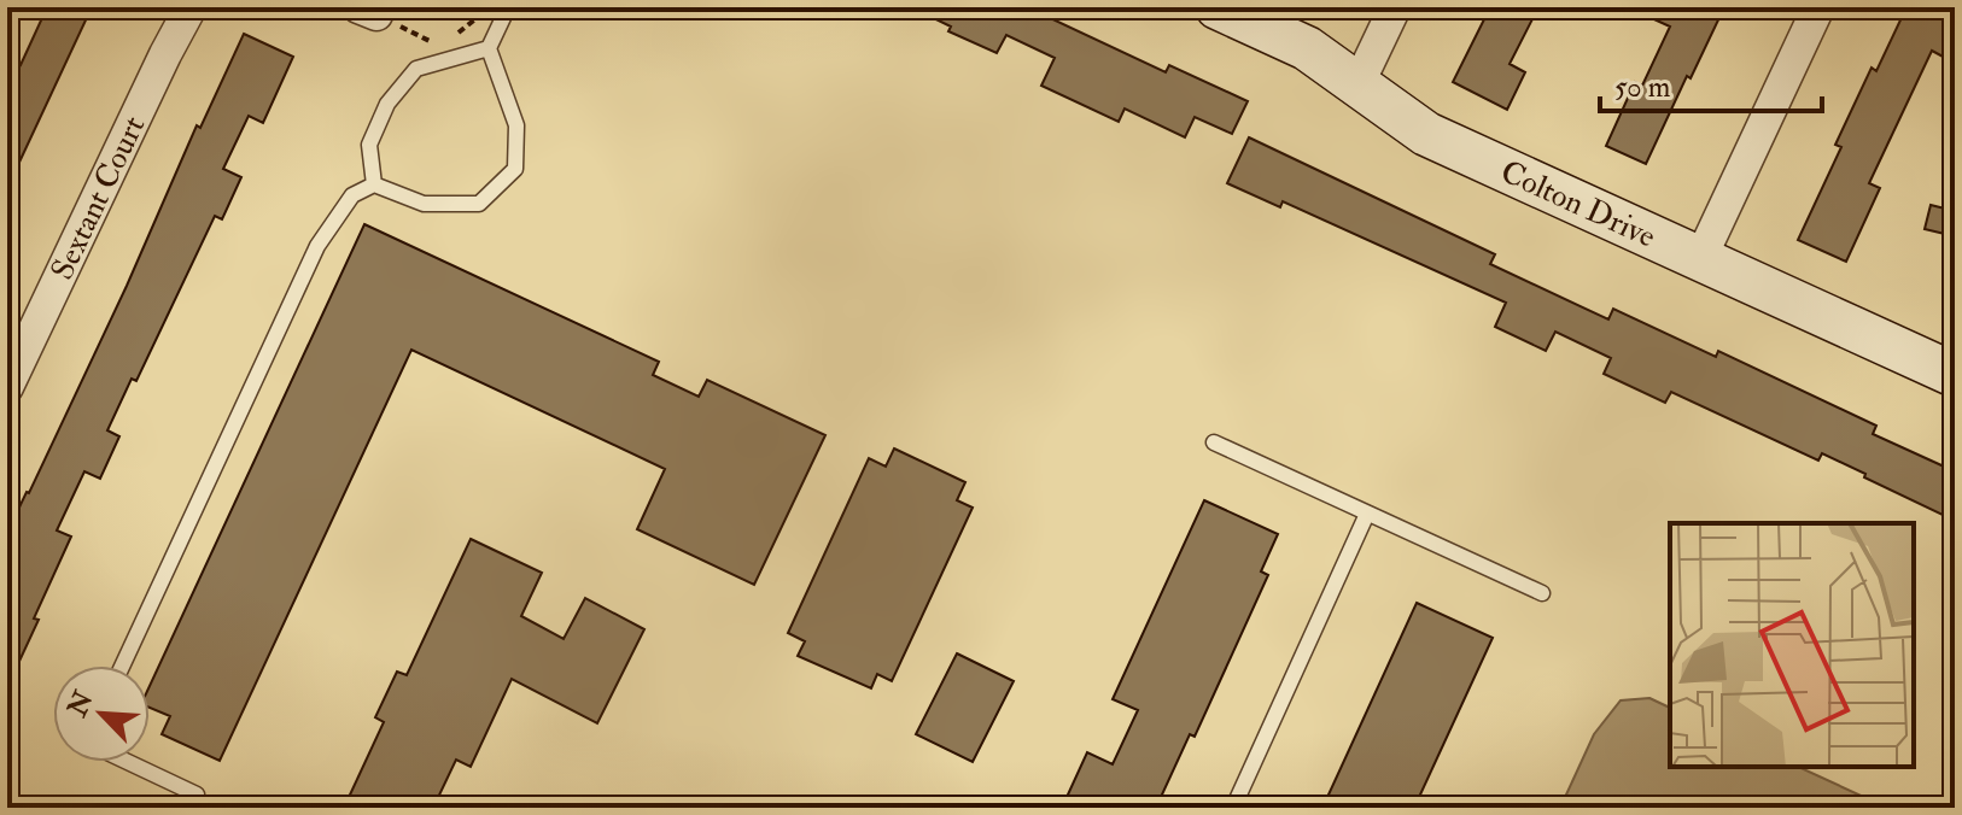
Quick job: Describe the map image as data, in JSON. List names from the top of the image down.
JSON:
{
  "streets": {
    "street": ["Sextant Court", "Colton Drive"]
  },
  "scale_bar": "50 m",
  "north": "top left"
}
